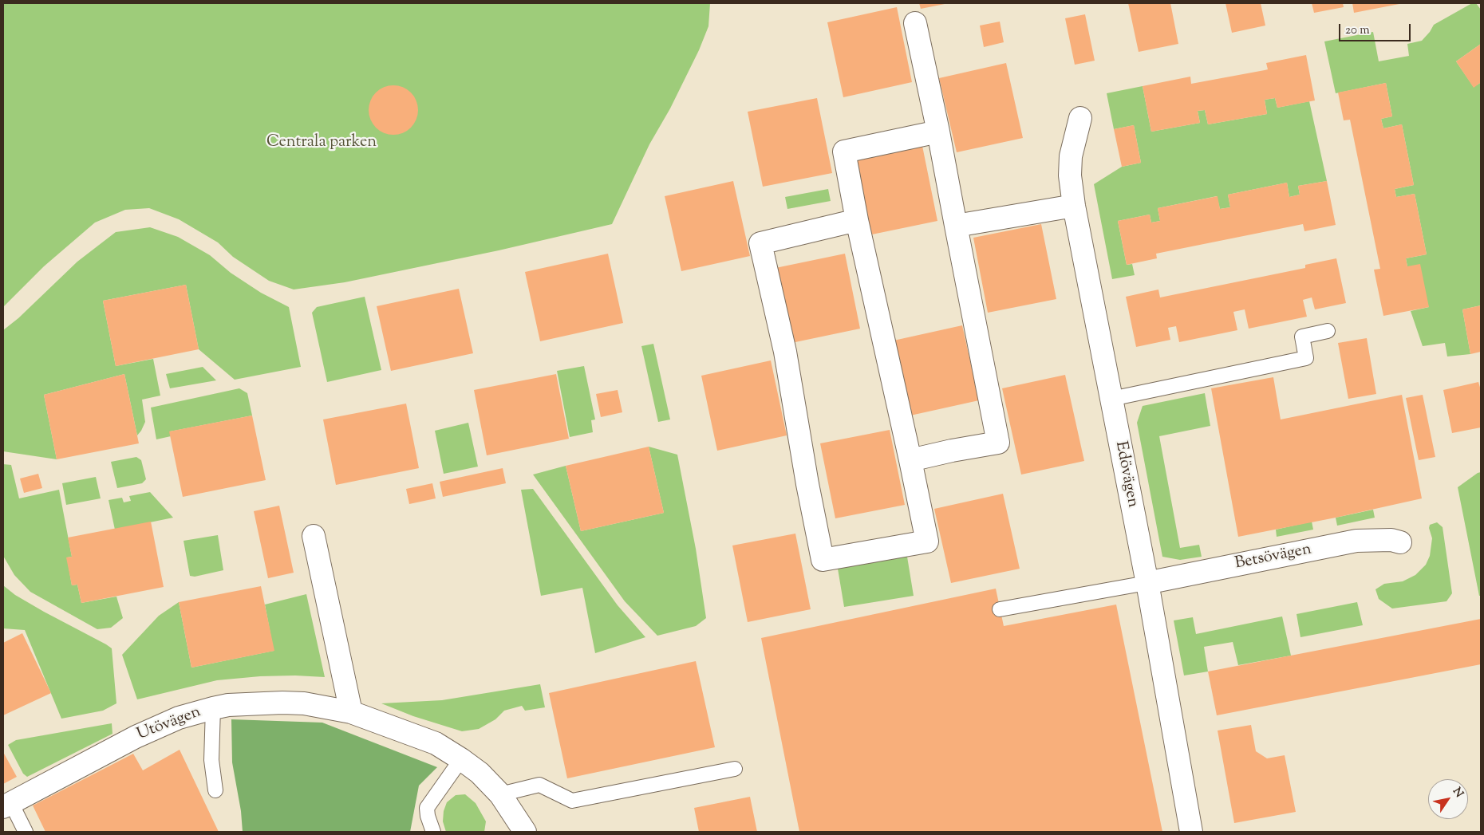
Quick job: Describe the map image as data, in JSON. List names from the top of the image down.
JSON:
{
  "streets": {
    "street": ["Edövägen", "Betsövägen", "Utövägen"]
  },
  "crossings": [
    ["Edövägen", "Betsövägen"]
  ],
  "parks": ["Centrala parken"],
  "scale_bar": "20 m",
  "north": "top right"
}
